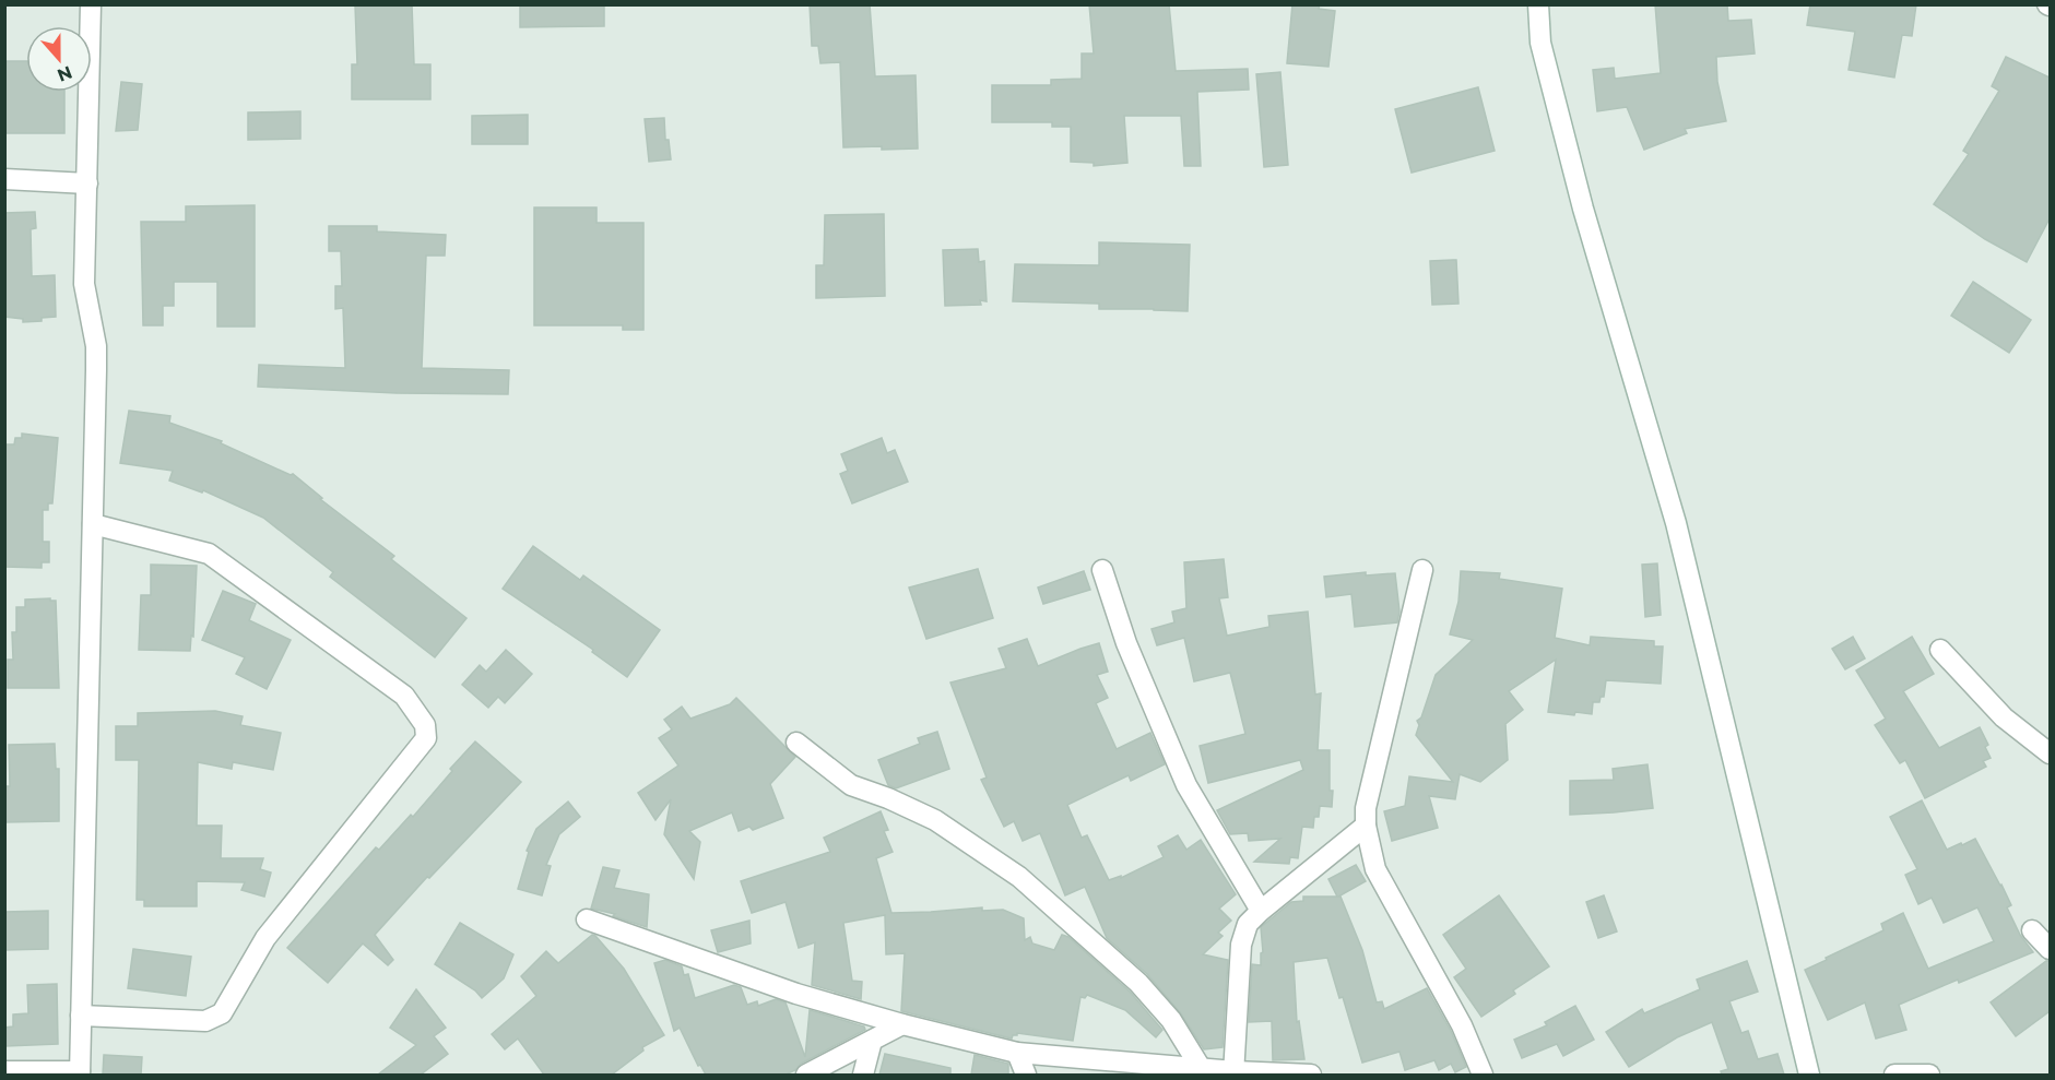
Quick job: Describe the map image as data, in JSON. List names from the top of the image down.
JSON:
{
  "north": "bottom"
}
